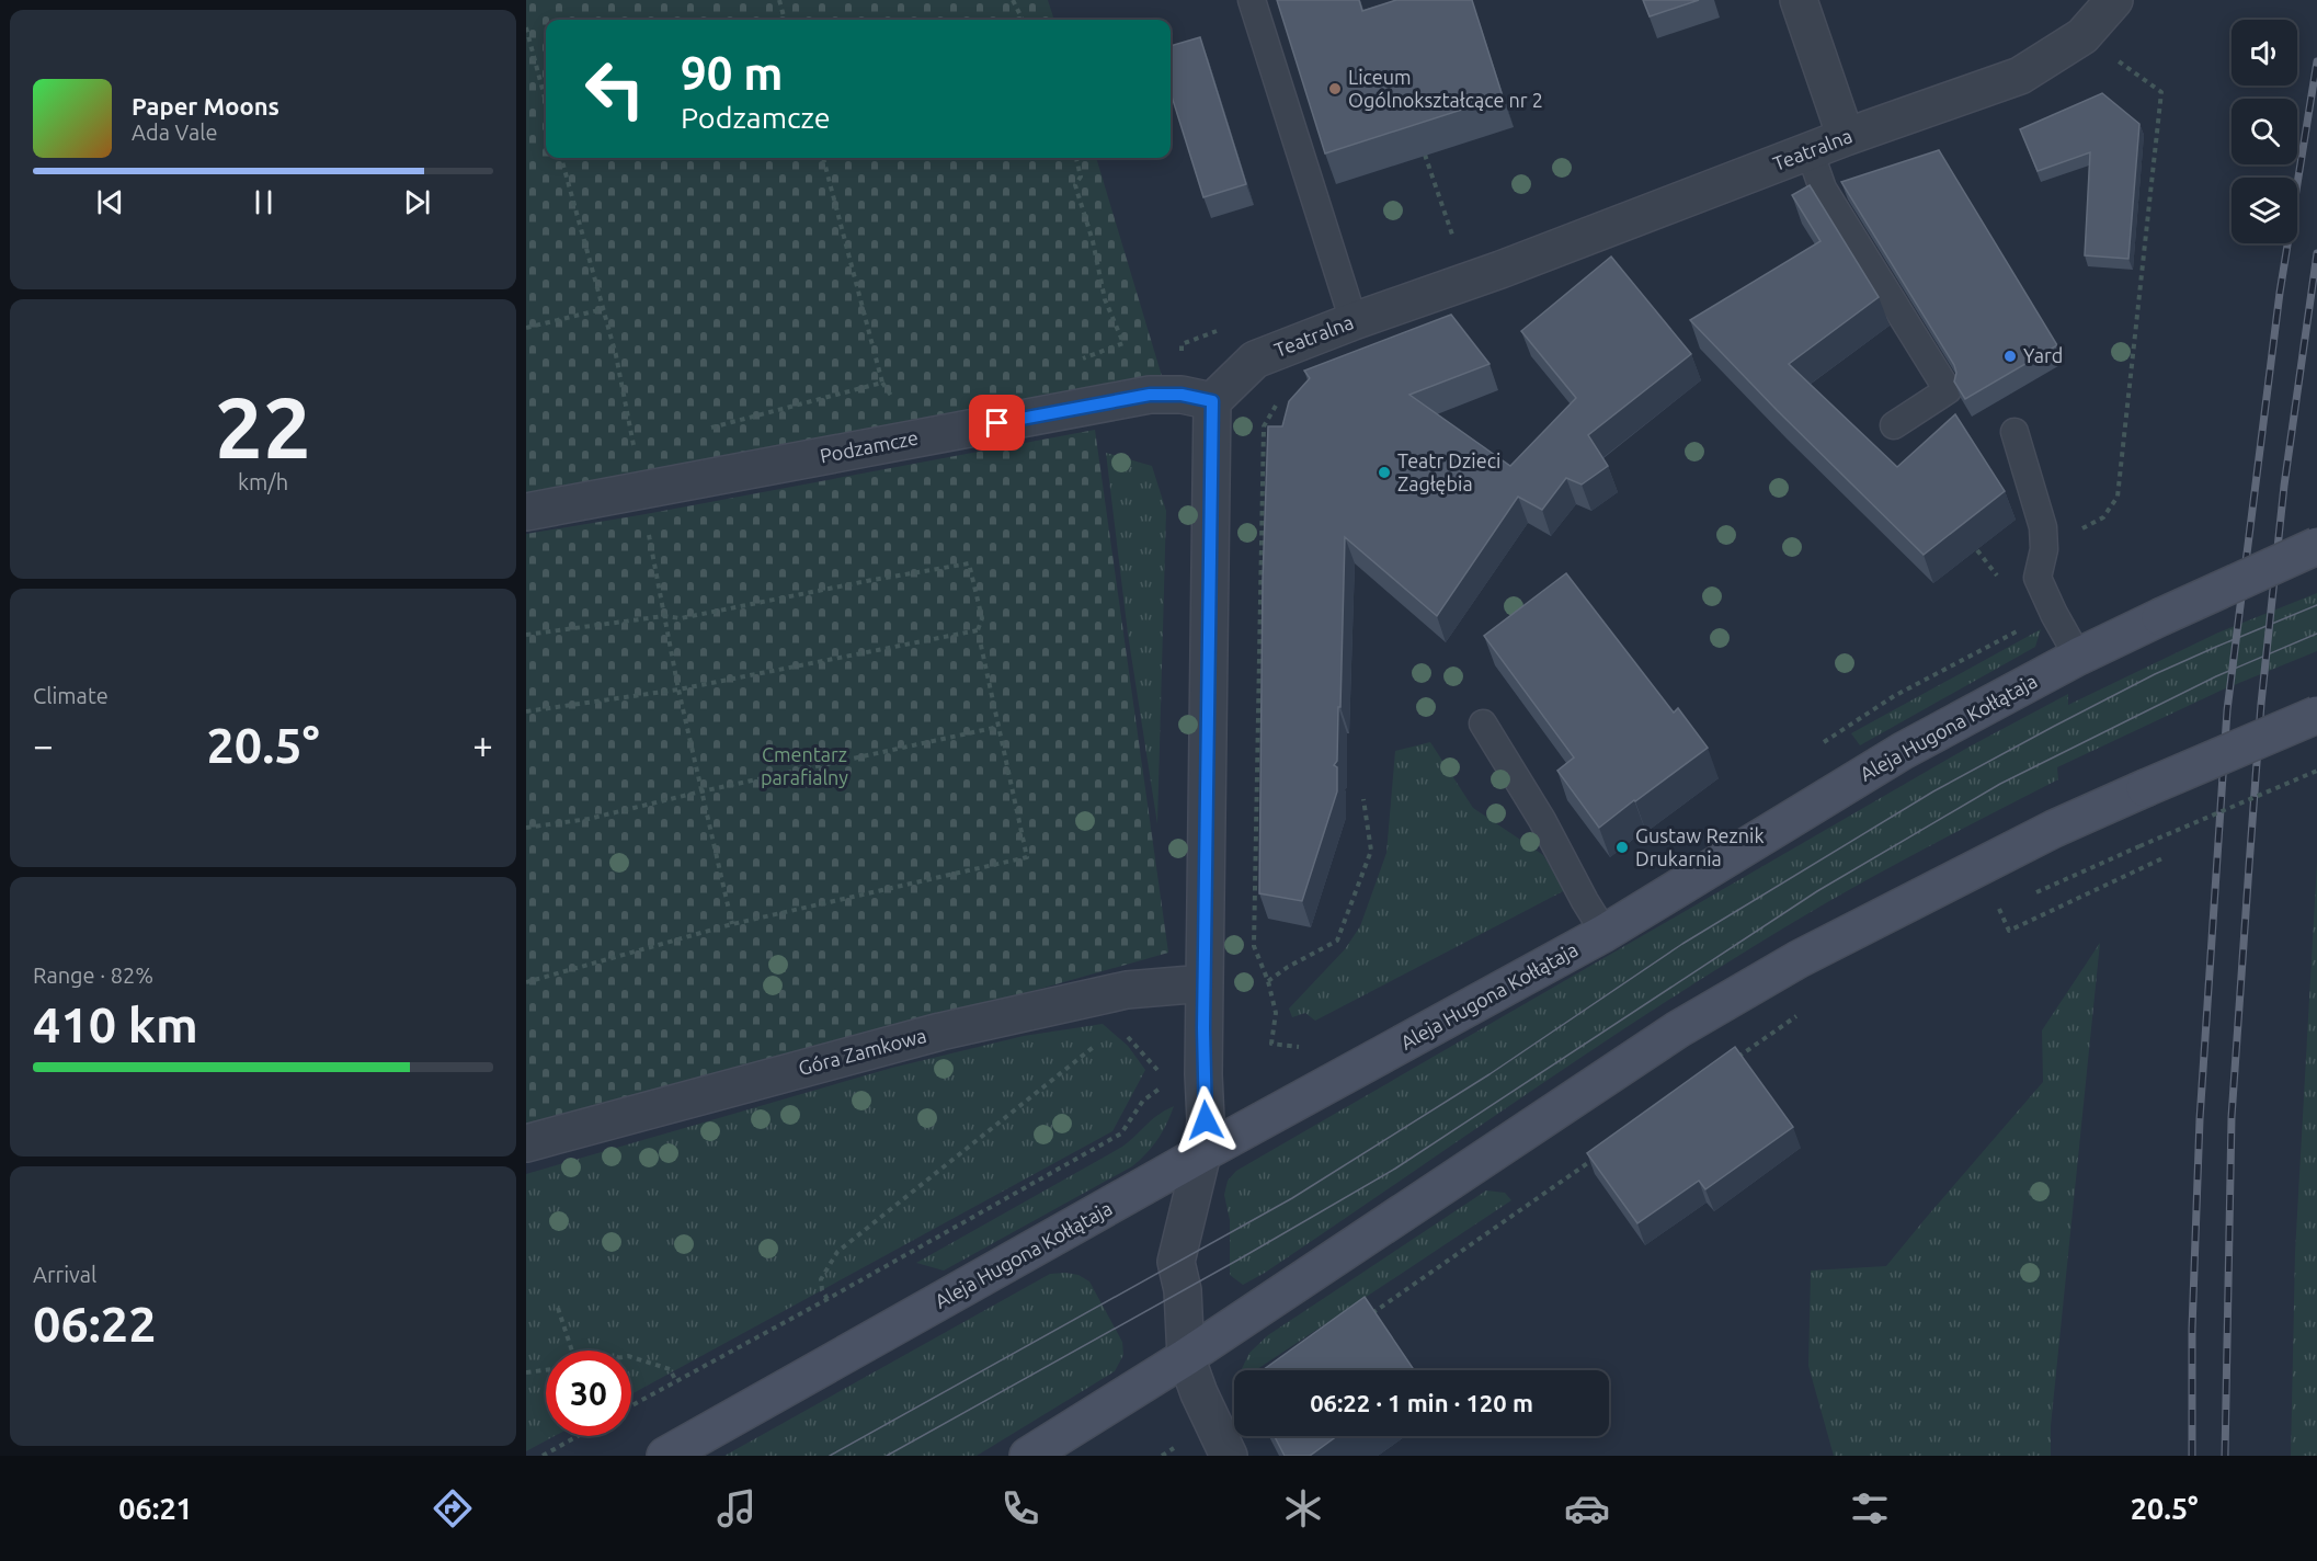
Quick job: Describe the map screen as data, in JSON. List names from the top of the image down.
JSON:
{
  "streets": {
    "main road": ["Aleja Hugona Kołłątaja"],
    "street": ["Teatralna", "Podzamcze", "Góra Zamkowa"]
  },
  "crossings": [
    ["Teatralna", "Podzamcze"]
  ],
  "parks": ["Cmentarz parafialny"],
  "places": [
    "Liceum Ogólnokształcące nr 2",
    "Yard",
    "Teatr Dzieci Zagłębia",
    "Gustaw Reznik Drukarnia"
  ],
  "page": {
    "turn": ["90 m", "Podzamcze"],
    "song": ["Paper Moons", "Ada Vale"],
    "tile": [
      ["22", "km/h"],
      "Climate",
      ["Range · 82%", "410 km"],
      ["Arrival", "06:22"]
    ],
    "heat": ["−", "20.5°", "+"],
    "limit": "30",
    "trip": "06:22 · 1 min · 120 m",
    "tabs": ["06:21", "20.5°"]
  }
}
